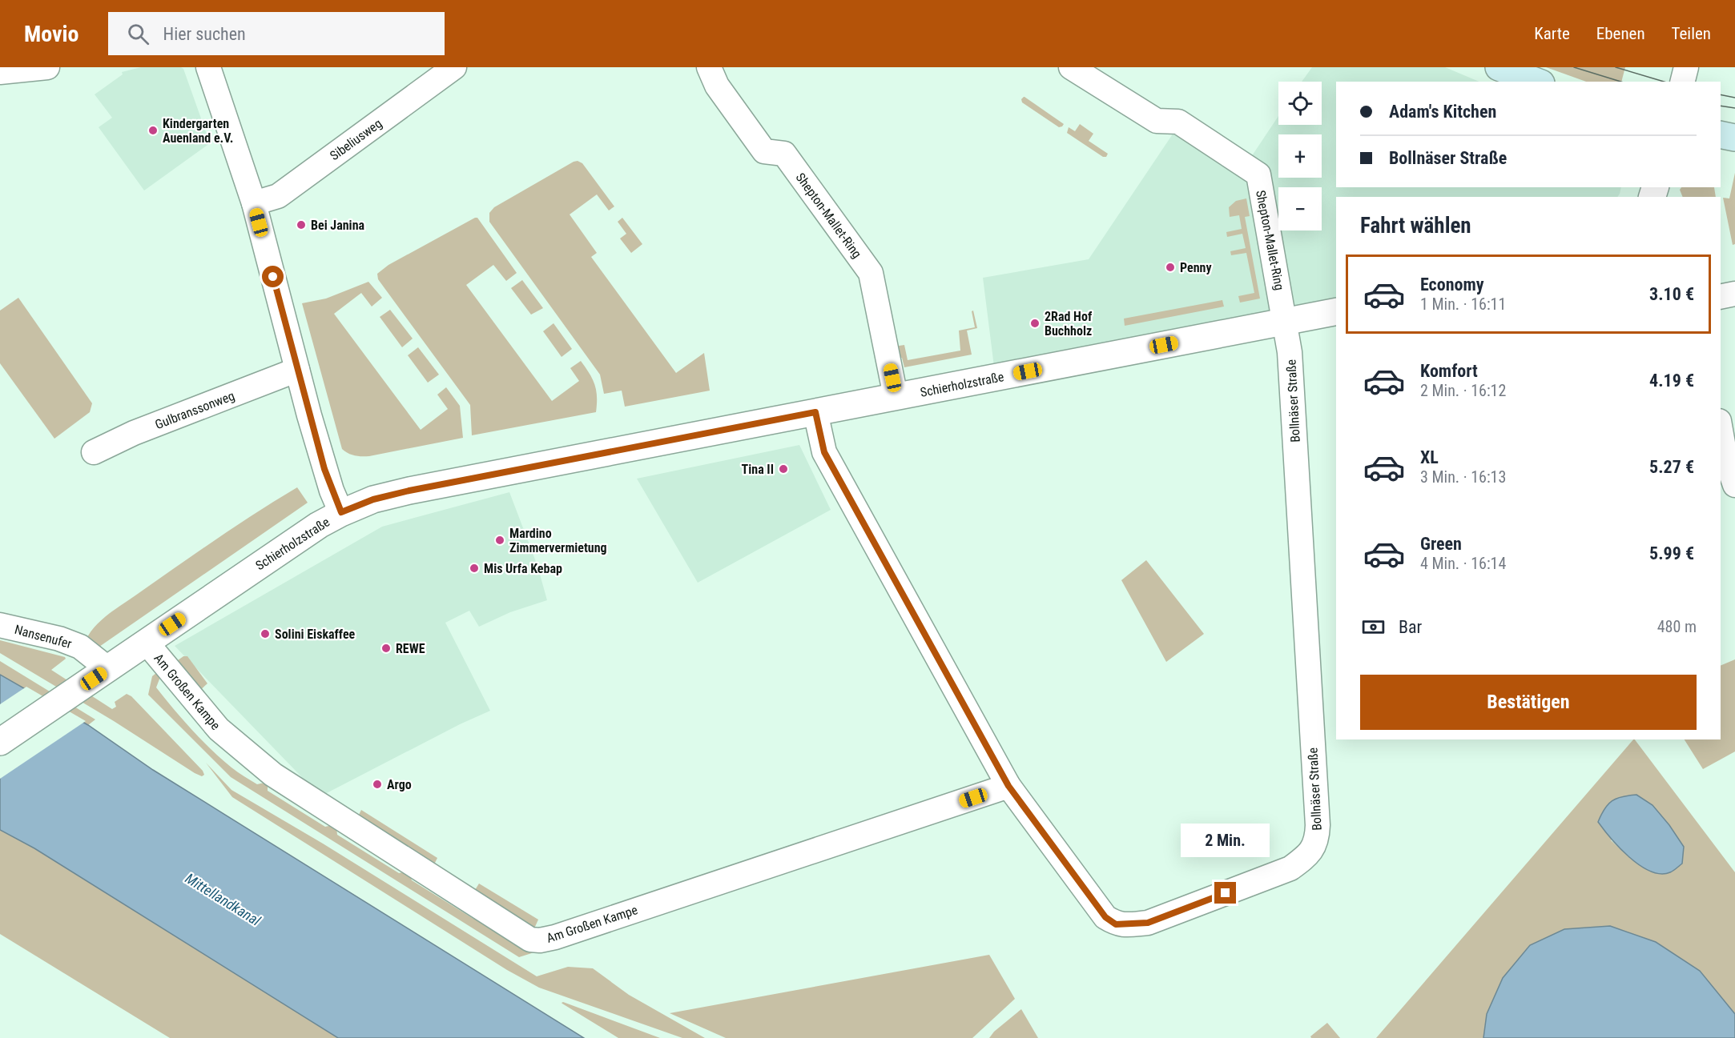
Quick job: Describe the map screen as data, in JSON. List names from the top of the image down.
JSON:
{
  "streets": {
    "street": [
      "Sibeliusweg",
      "Shepton-Mallet-Ring",
      "Schierholzstraße",
      "Bollnäser Straße",
      "Gulbranssonweg",
      "Nansenufer",
      "Am Großen Kampe"
    ]
  },
  "crossings": [
    ["Shepton-Mallet-Ring", "Schierholzstraße"],
    ["Shepton-Mallet-Ring", "Bollnäser Straße"],
    ["Schierholzstraße", "Bollnäser Straße"],
    ["Schierholzstraße", "Nansenufer"],
    ["Schierholzstraße", "Am Großen Kampe"],
    ["Bollnäser Straße", "Am Großen Kampe"]
  ],
  "water": ["Mittellandkanal"],
  "places": [
    "Kindergarten Auenland e.V.",
    "Bei Janina",
    "Penny",
    "2Rad Hof Buchholz",
    "Tina II",
    "Mardino Zimmervermietung",
    "Mis Urfa Kebap",
    "Solini Eiskaffee",
    "REWE",
    "Argo"
  ],
  "page": {
    "header": "Movio",
    "search": "Hier suchen",
    "nav": ["Karte", "Ebenen", "Teilen"],
    "map_buttons": ["+", "−"],
    "banner": ["Adam's Kitchen", "Bollnäser Straße"],
    "heading": "Fahrt wählen",
    "list": [
      {
        "name": "Economy",
        "note": "1 Min. · 16:11",
        "value": "3.10 €"
      },
      {
        "name": "Komfort",
        "note": "2 Min. · 16:12",
        "value": "4.19 €"
      },
      {
        "name": "XL",
        "note": "3 Min. · 16:13",
        "value": "5.27 €"
      },
      {
        "name": "Green",
        "note": "4 Min. · 16:14",
        "value": "5.99 €"
      }
    ],
    "pay": ["Bar", "480 m"],
    "buttons": "Bestätigen",
    "bubble": "2 Min."
  }
}
